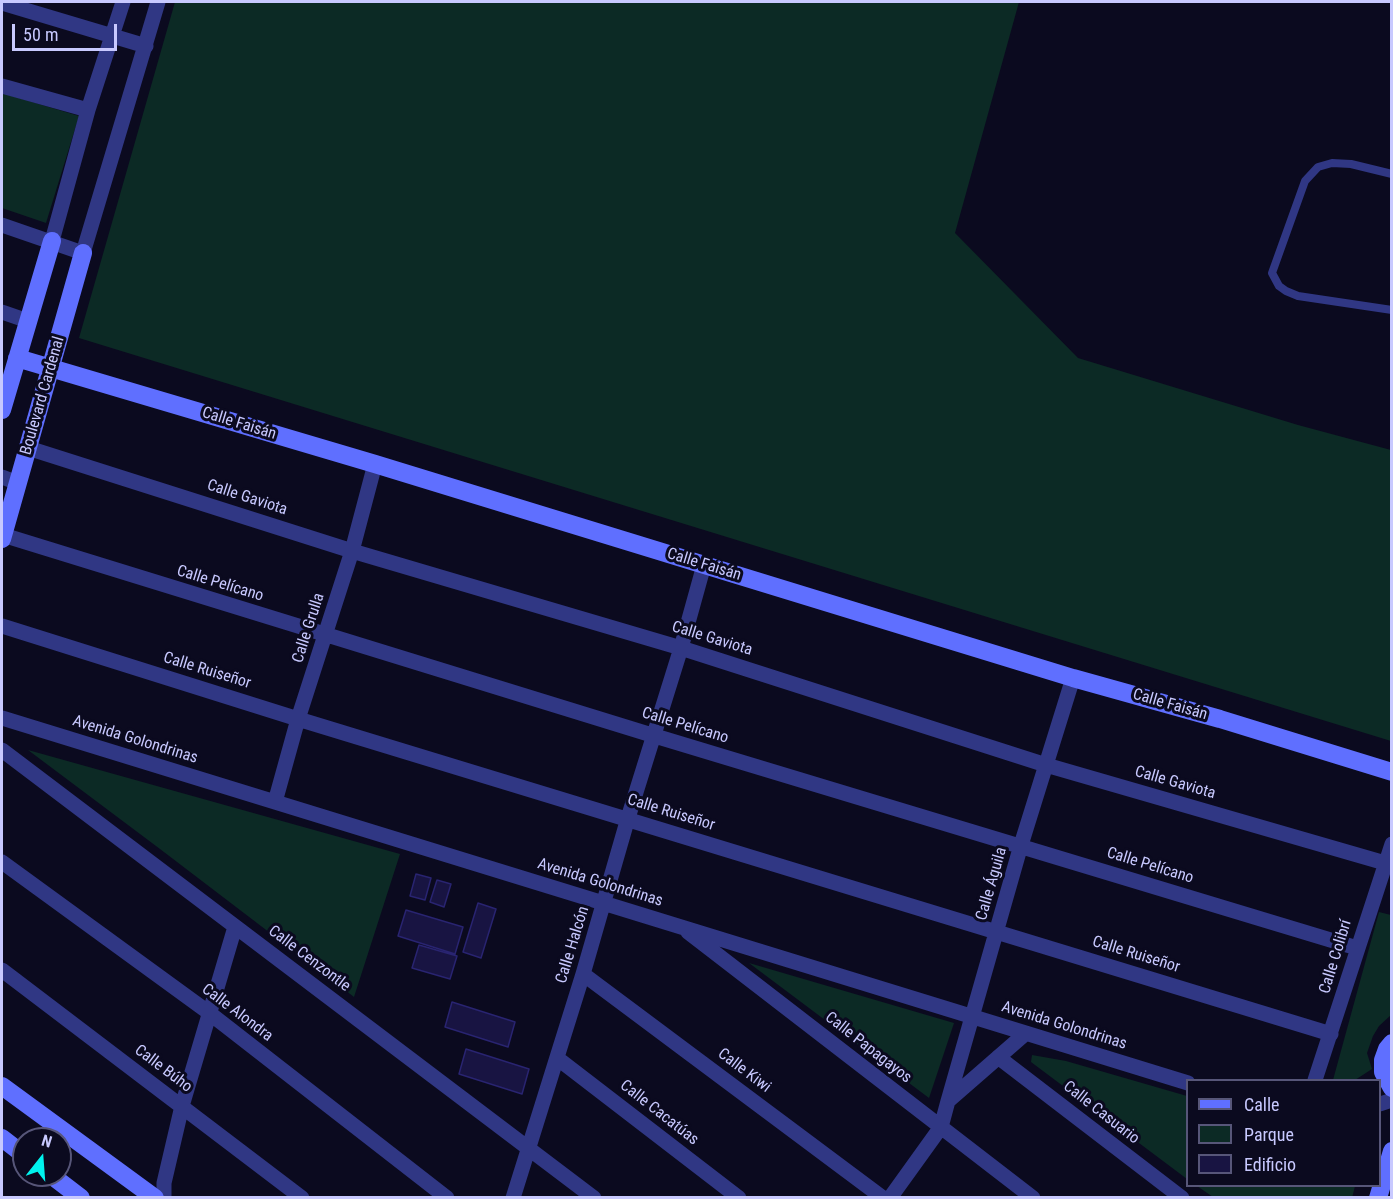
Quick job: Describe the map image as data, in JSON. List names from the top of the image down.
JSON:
{
  "streets": {
    "street": [
      "Boulevard Cardenal",
      "Calle Faisán",
      "Calle Gaviota",
      "Calle Pelícano",
      "Calle Grulla",
      "Calle Ruiseñor",
      "Avenida Golondrinas",
      "Calle Águila",
      "Calle Halcón",
      "Calle Colibrí",
      "Calle Cenzontle",
      "Calle Alondra",
      "Calle Papagayos",
      "Calle Búho",
      "Calle Kiwi",
      "Calle Cacatúas",
      "Calle Casuario"
    ]
  },
  "crossings": [
    ["Boulevard Cardenal", "Calle Faisán"],
    ["Boulevard Cardenal", "Calle Gaviota"],
    ["Boulevard Cardenal", "Calle Pelícano"],
    ["Calle Faisán", "Calle Grulla"],
    ["Calle Faisán", "Calle Águila"],
    ["Calle Faisán", "Calle Halcón"],
    ["Calle Gaviota", "Calle Grulla"],
    ["Calle Gaviota", "Calle Águila"],
    ["Calle Gaviota", "Calle Halcón"],
    ["Calle Gaviota", "Calle Colibrí"],
    ["Calle Pelícano", "Calle Grulla"],
    ["Calle Pelícano", "Calle Águila"],
    ["Calle Pelícano", "Calle Halcón"],
    ["Calle Pelícano", "Calle Colibrí"],
    ["Calle Grulla", "Calle Ruiseñor"],
    ["Calle Grulla", "Avenida Golondrinas"],
    ["Calle Ruiseñor", "Calle Águila"],
    ["Calle Ruiseñor", "Calle Halcón"],
    ["Calle Ruiseñor", "Calle Colibrí"],
    ["Avenida Golondrinas", "Calle Águila"],
    ["Avenida Golondrinas", "Calle Halcón"],
    ["Avenida Golondrinas", "Calle Papagayos"],
    ["Calle Águila", "Calle Papagayos"],
    ["Calle Halcón", "Calle Cenzontle"],
    ["Calle Halcón", "Calle Kiwi"],
    ["Calle Halcón", "Calle Cacatúas"]
  ],
  "legend": ["Calle", "Parque", "Edificio"],
  "scale_bar": "50 m",
  "north": "top"
}
